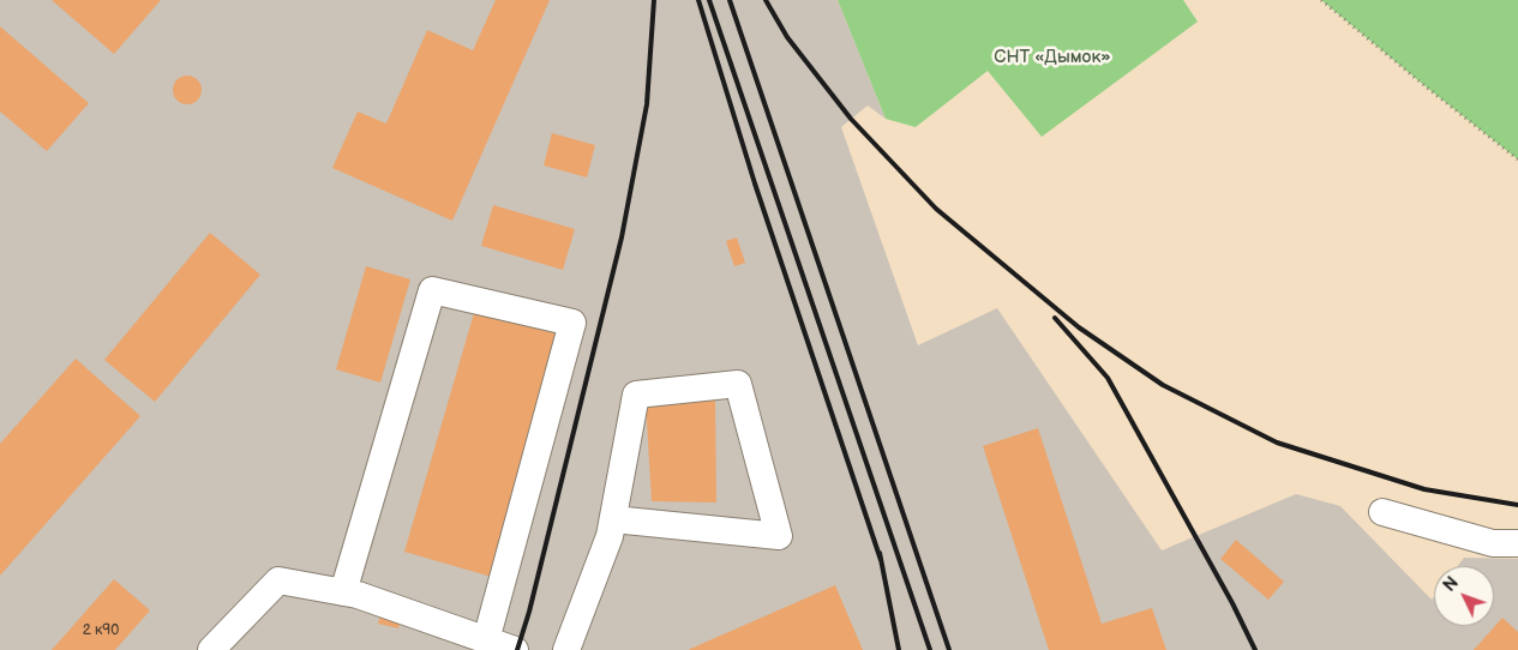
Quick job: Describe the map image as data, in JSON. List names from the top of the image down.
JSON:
{
  "parks": ["СНТ «Дымок»"],
  "house_numbers": ["2 к90"],
  "north": "top left"
}
